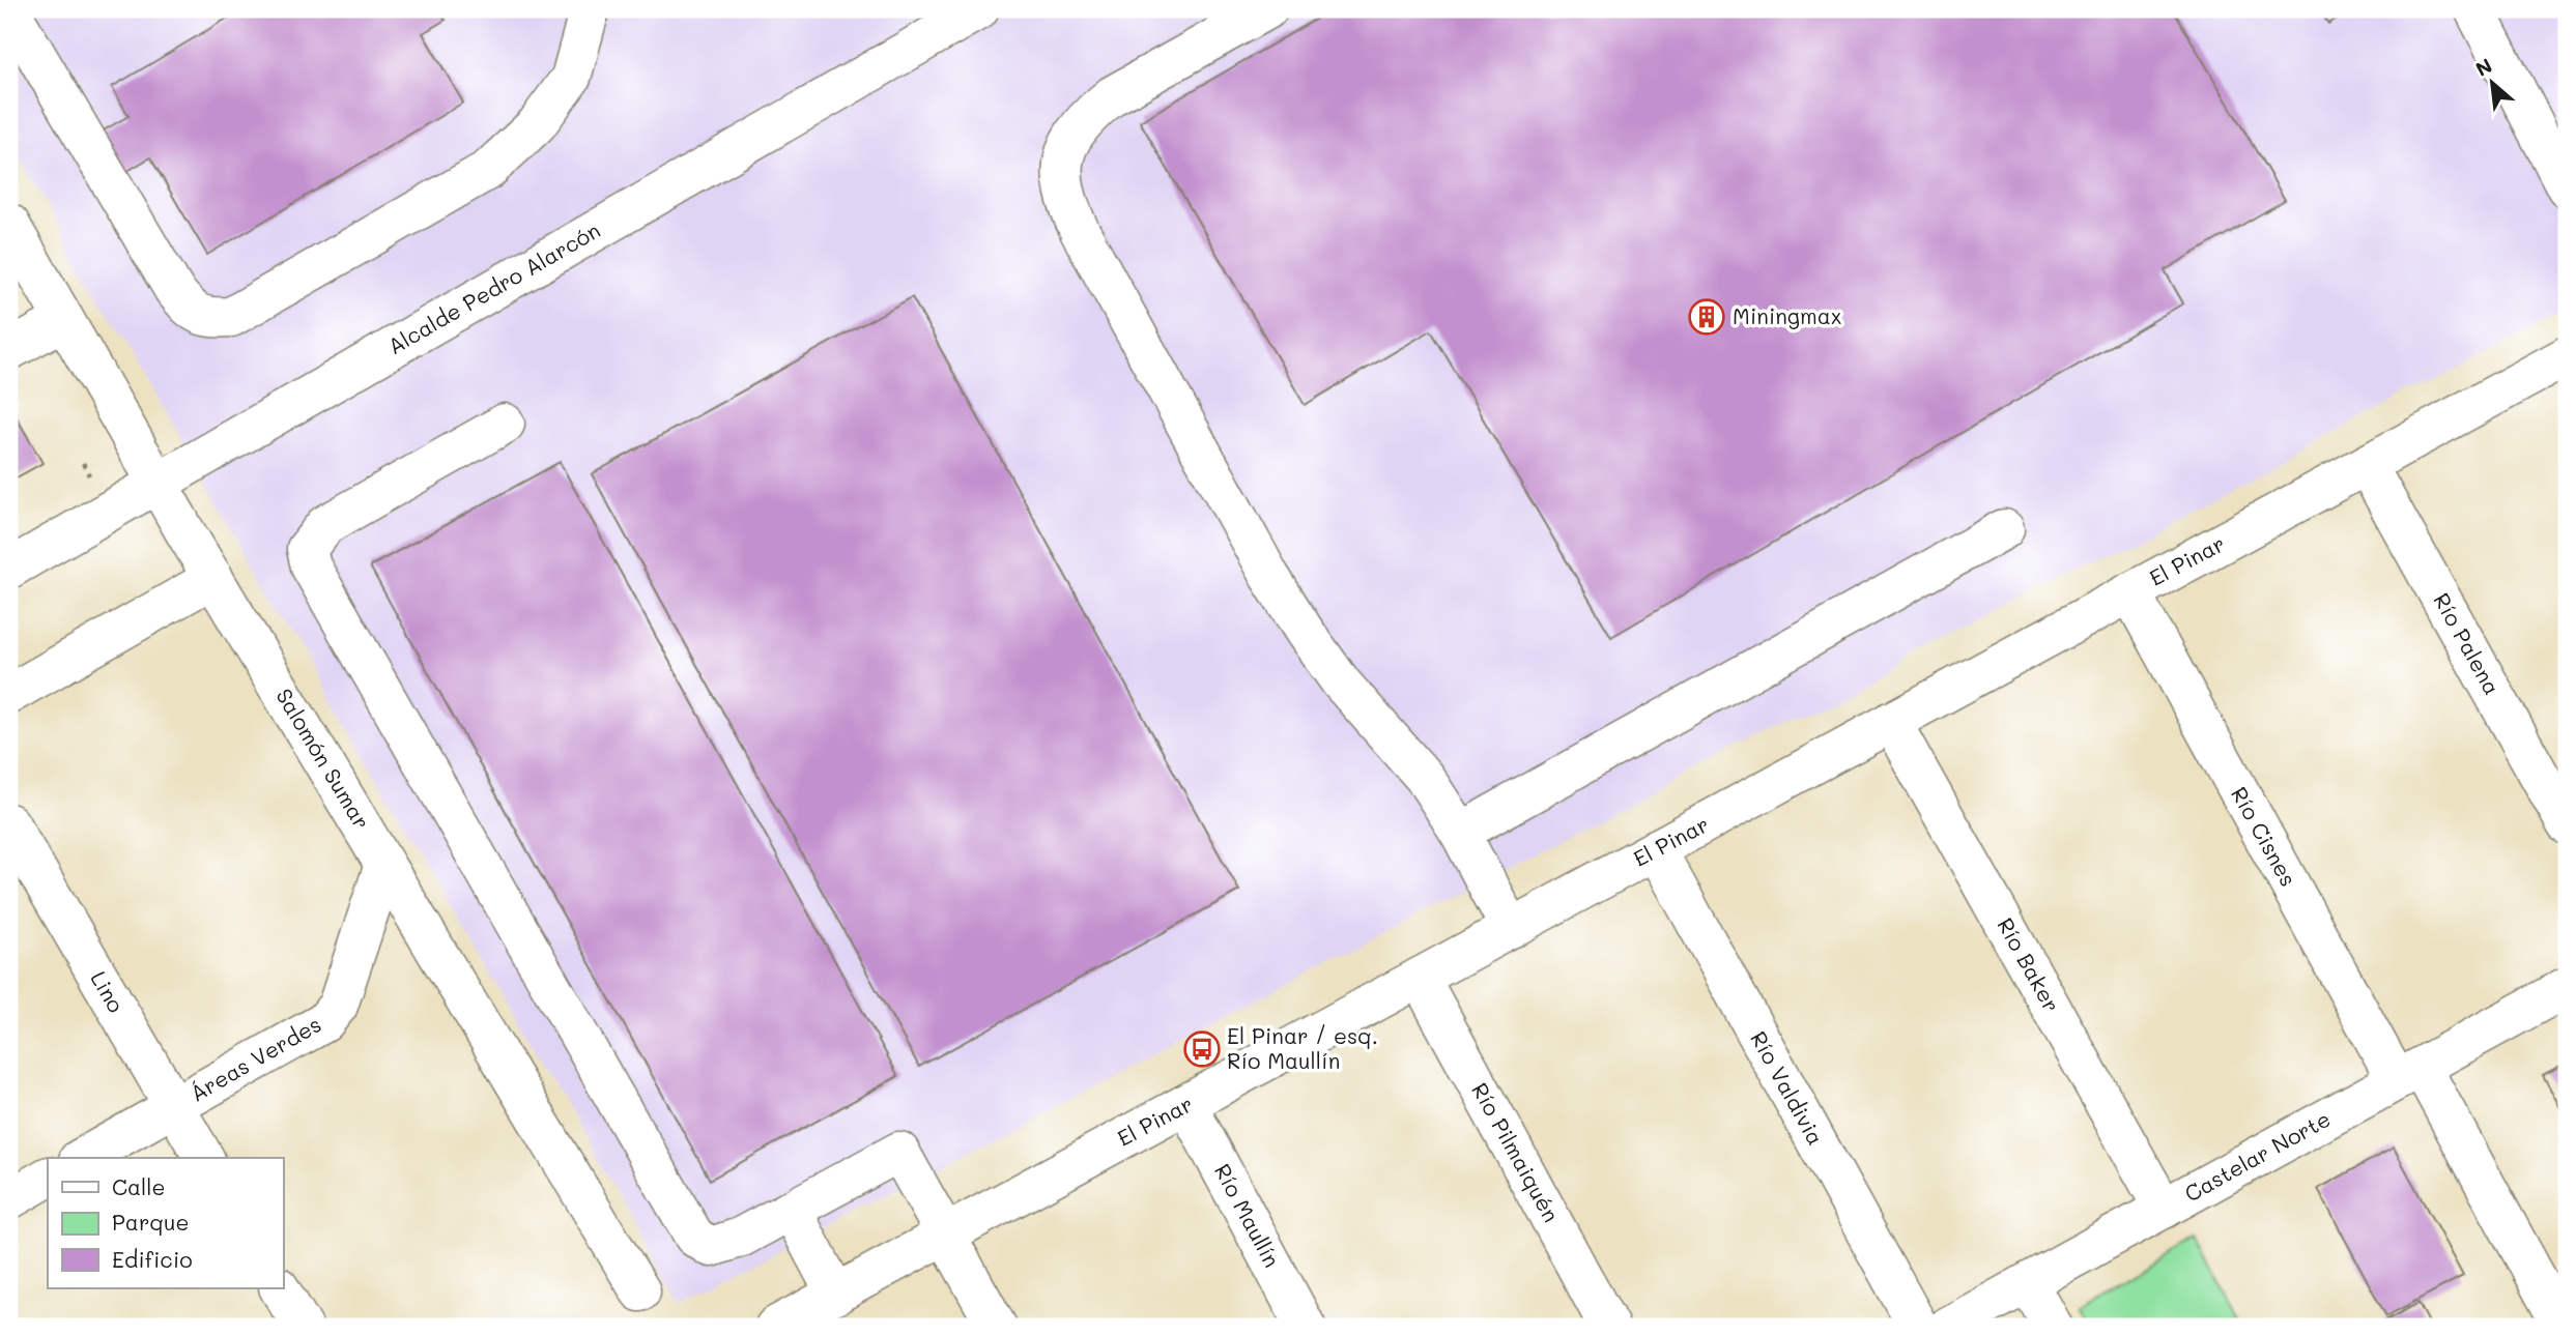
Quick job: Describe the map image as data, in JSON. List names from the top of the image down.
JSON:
{
  "streets": {
    "street": [
      "Alcalde Pedro Alarcón",
      "El Pinar",
      "Río Palena",
      "Salomón Sumar",
      "Río Cisnes",
      "Río Baker",
      "Lino",
      "Áreas Verdes",
      "Río Valdivia",
      "Río Pilmaiquén",
      "Castelar Norte",
      "Río Maullín"
    ]
  },
  "crossings": [
    ["Alcalde Pedro Alarcón", "Salomón Sumar"],
    ["El Pinar", "Río Palena"],
    ["El Pinar", "Río Cisnes"],
    ["El Pinar", "Río Baker"],
    ["El Pinar", "Río Valdivia"],
    ["El Pinar", "Río Pilmaiquén"],
    ["El Pinar", "Río Maullín"],
    ["Salomón Sumar", "Áreas Verdes"],
    ["Río Cisnes", "Castelar Norte"],
    ["Río Baker", "Castelar Norte"],
    ["Lino", "Áreas Verdes"]
  ],
  "places": {
    "building": ["Miningmax"],
    "bus stop": ["El Pinar / esq. Río Maullín"]
  },
  "legend": ["Calle", "Parque", "Edificio"],
  "north": "top left"
}
